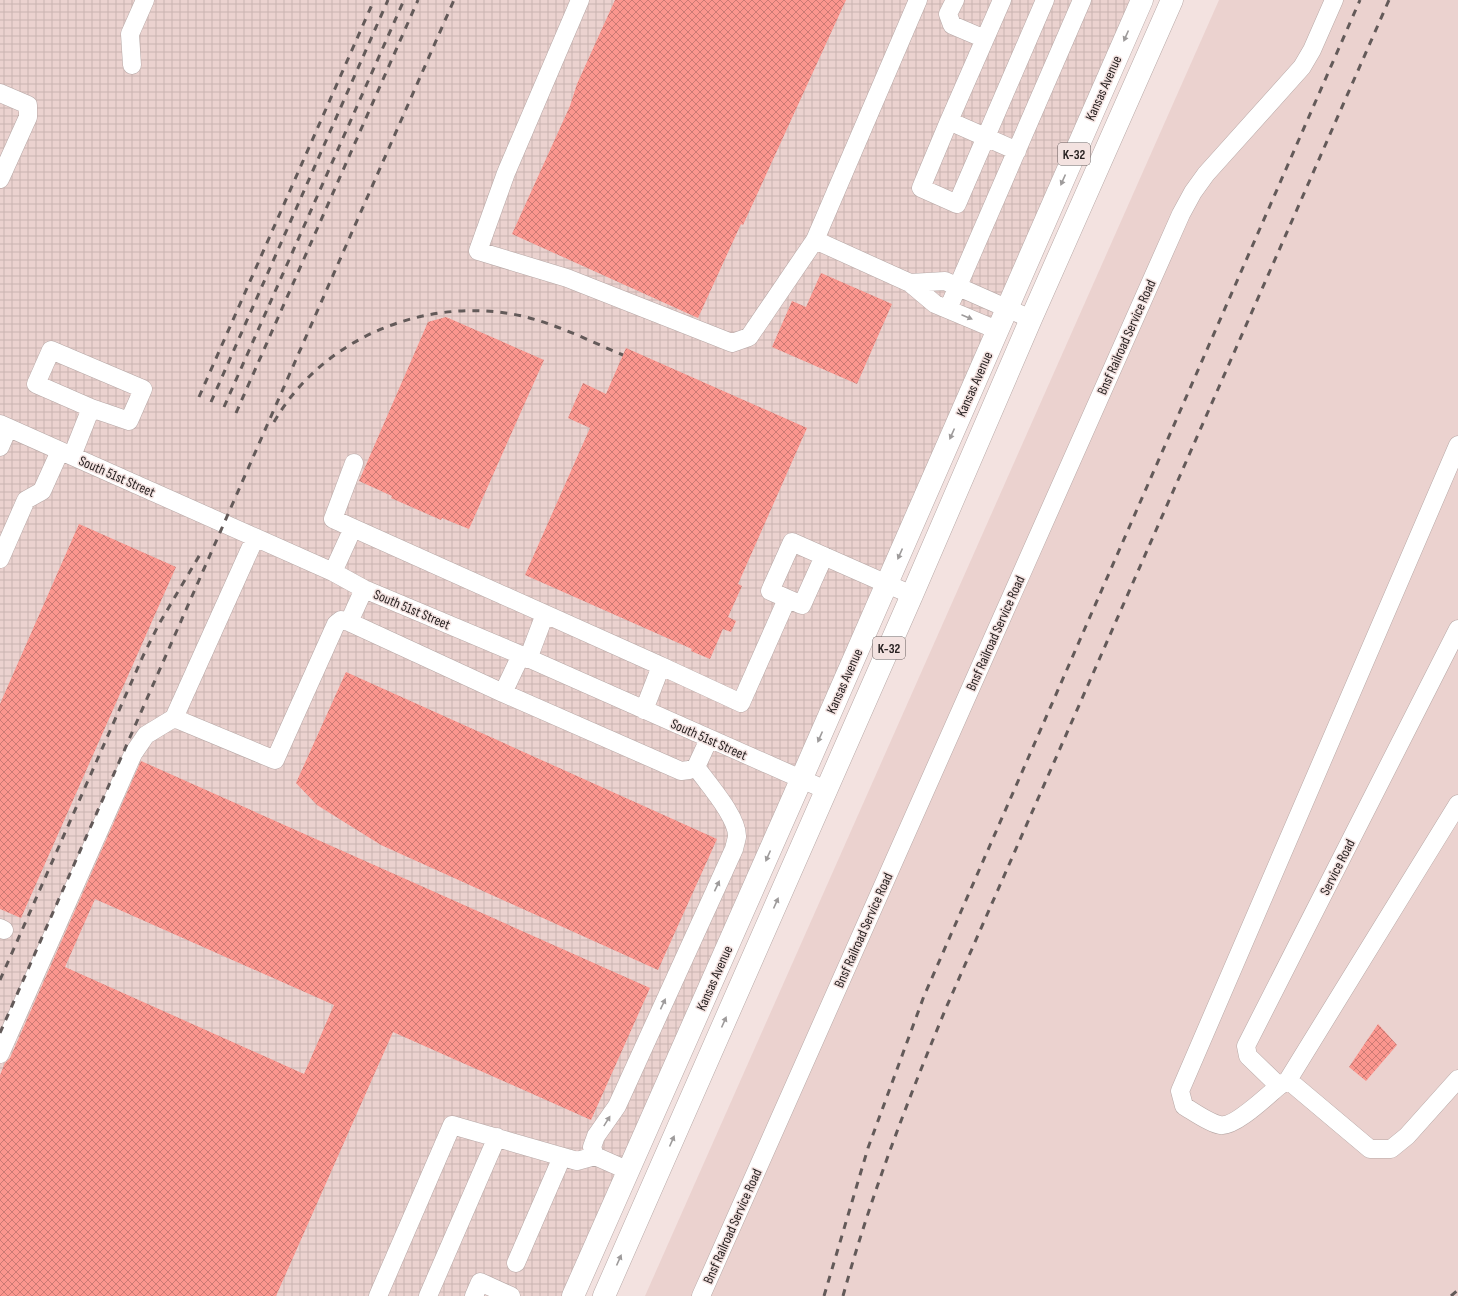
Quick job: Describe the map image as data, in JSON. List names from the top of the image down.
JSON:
{
  "streets": {
    "main road": ["Kansas Avenue", "K-32"],
    "street": ["Bnsf Railroad Service Road", "South 51st Street", "Service Road"]
  },
  "crossings": [
    ["Kansas Avenue", "South 51st Street"]
  ]
}
